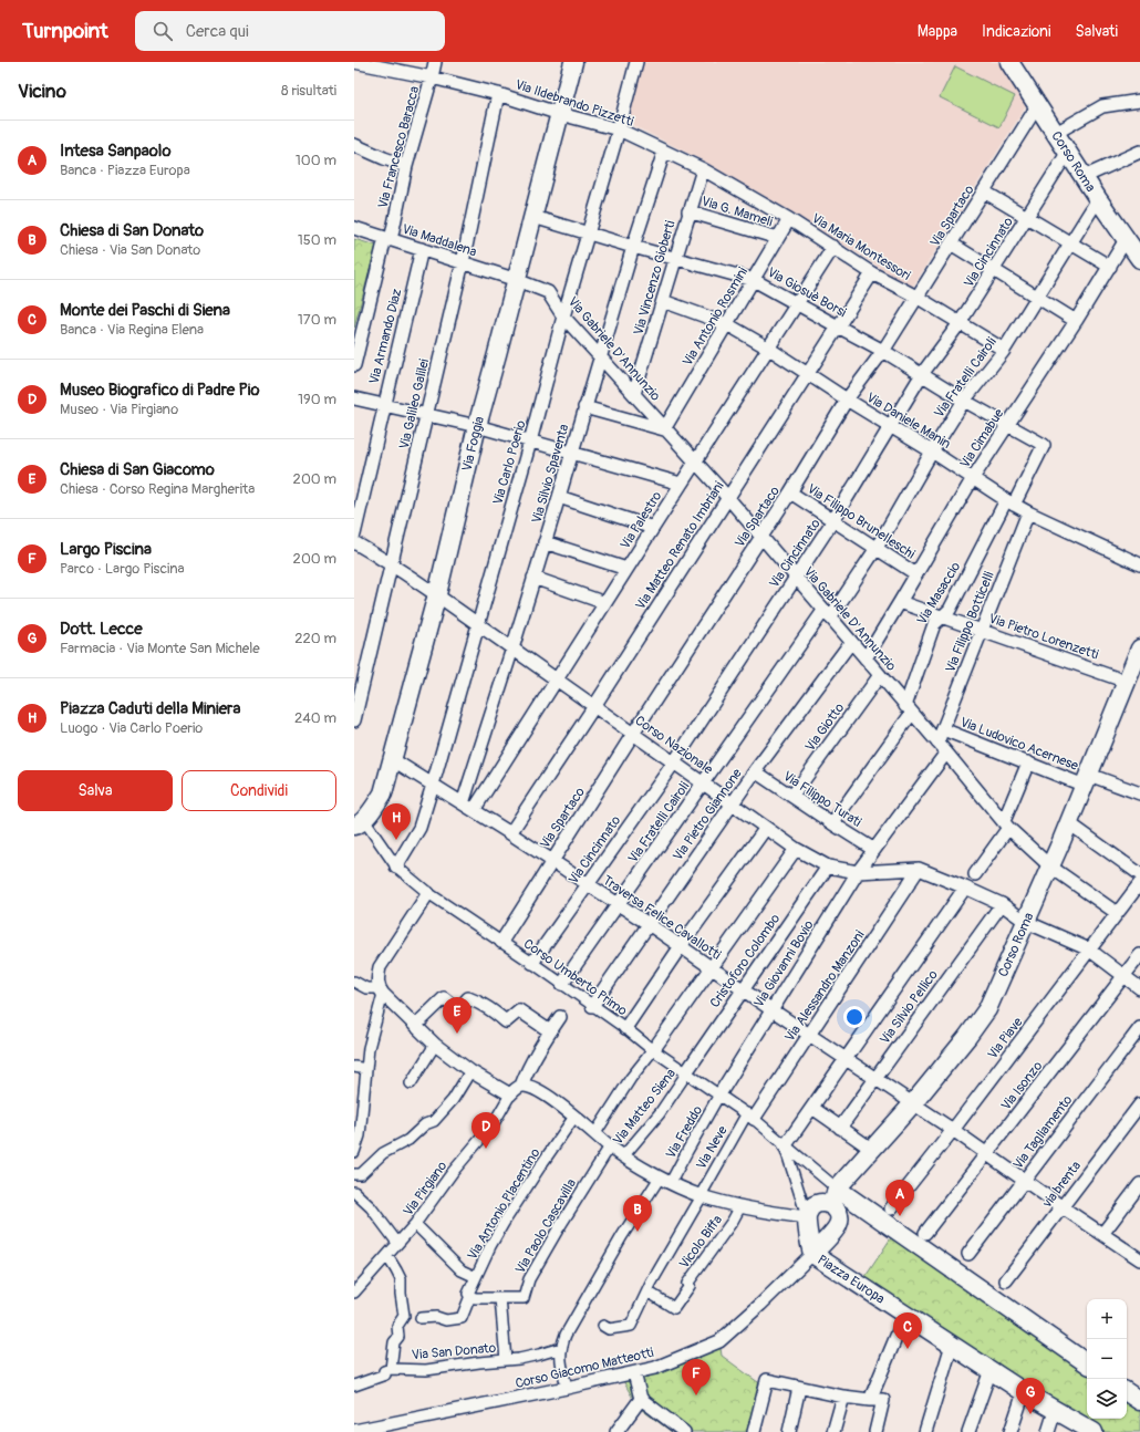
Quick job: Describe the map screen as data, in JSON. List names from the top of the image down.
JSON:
{
  "streets": {
    "main road": ["Corso Roma", "Via Foggia", "Piazza Europa"],
    "street": [
      "Via Ildebrando Pizzetti",
      "Via Francesco Baracca",
      "Via G. Mameli",
      "Via Spartaco",
      "Via Maddalena",
      "Via Maria Montessori",
      "Via Cincinnato",
      "Via Vincenzo Gioberti",
      "Via Giosuè Borsi",
      "Via Antonio Rosmini",
      "Via Armando Diaz",
      "Via Gabriele D'Annunzio",
      "Via Fratelli Cairoli",
      "Via Galileo Galilei",
      "Via Daniele Manin",
      "Via Cimabue",
      "Via Carlo Poerio",
      "Via Silvio Spaventa",
      "Via Palestro",
      "Via Filippo Brunelleschi",
      "Via Matteo Renato Imbriani",
      "Via Masaccio",
      "Via Filippo Botticelli",
      "Via Pietro Lorenzetti",
      "Via Giotto",
      "Via Ludovico Acernese",
      "Corso Nazionale",
      "Via Filippo Turati",
      "Via Pietro Giannone",
      "Traversa Felice Cavallotti",
      "Cristoforo Colombo",
      "Via Giovanni Bovio",
      "Corso Umberto Primo",
      "Via Alessandro Manzoni",
      "Via Silvio Pellico",
      "Via Piave",
      "Via Isonzo",
      "Via Matteo Siena",
      "Via Freddo",
      "Via Tagliamento",
      "Via Neve",
      "via brenta",
      "Via Pirgiano",
      "Via Antonio Placentino",
      "Via Paolo Cascavilla",
      "Vicolo Biffa",
      "Via San Donato",
      "Corso Giacomo Matteotti"
    ]
  },
  "crossings": [
    ["Via Ildebrando Pizzetti", "Via Francesco Baracca"],
    ["Via Ildebrando Pizzetti", "Via Maria Montessori"],
    ["Via Ildebrando Pizzetti", "Via Vincenzo Gioberti"],
    ["Via Ildebrando Pizzetti", "Via Galileo Galilei"],
    ["Via Ildebrando Pizzetti", "Via Foggia"],
    ["Via Ildebrando Pizzetti", "Via Carlo Poerio"],
    ["Via Ildebrando Pizzetti", "Via Silvio Spaventa"],
    ["Via Francesco Baracca", "Via Maddalena"],
    ["Corso Roma", "Via Spartaco"],
    ["Corso Roma", "Via Cincinnato"],
    ["Corso Roma", "Via Gabriele D'Annunzio"],
    ["Corso Roma", "Via Fratelli Cairoli"],
    ["Corso Roma", "Via Cimabue"],
    ["Corso Roma", "Via Pietro Lorenzetti"],
    ["Corso Roma", "Via Ludovico Acernese"],
    ["Corso Roma", "Traversa Felice Cavallotti"],
    ["Corso Roma", "Corso Umberto Primo"],
    ["Corso Roma", "Piazza Europa"],
    ["Via G. Mameli", "Via Vincenzo Gioberti"],
    ["Via G. Mameli", "Via Antonio Rosmini"],
    ["Via Spartaco", "Via Maria Montessori"],
    ["Via Spartaco", "Via Giosuè Borsi"],
    ["Via Spartaco", "Via Gabriele D'Annunzio"],
    ["Via Spartaco", "Via Daniele Manin"],
    ["Via Spartaco", "Via Filippo Brunelleschi"],
    ["Via Spartaco", "Corso Nazionale"],
    ["Via Spartaco", "Traversa Felice Cavallotti"],
    ["Via Spartaco", "Corso Umberto Primo"],
    ["Via Maddalena", "Via Armando Diaz"],
    ["Via Maddalena", "Via Gabriele D'Annunzio"],
    ["Via Maddalena", "Via Galileo Galilei"],
    ["Via Maddalena", "Via Foggia"],
    ["Via Maria Montessori", "Via Cincinnato"],
    ["Via Maria Montessori", "Via Vincenzo Gioberti"],
    ["Via Maria Montessori", "Via Antonio Rosmini"],
    ["Via Maria Montessori", "Via Fratelli Cairoli"],
    ["Via Maria Montessori", "Via Palestro"],
    ["Via Maria Montessori", "Via Matteo Renato Imbriani"],
    ["Via Cincinnato", "Via Giosuè Borsi"],
    ["Via Cincinnato", "Via Gabriele D'Annunzio"],
    ["Via Cincinnato", "Via Daniele Manin"],
    ["Via Cincinnato", "Via Filippo Brunelleschi"],
    ["Via Cincinnato", "Corso Nazionale"],
    ["Via Cincinnato", "Traversa Felice Cavallotti"],
    ["Via Cincinnato", "Corso Umberto Primo"],
    ["Via Vincenzo Gioberti", "Via Giosuè Borsi"],
    ["Via Vincenzo Gioberti", "Via Gabriele D'Annunzio"],
    ["Via Vincenzo Gioberti", "Via Daniele Manin"],
    ["Via Giosuè Borsi", "Via Antonio Rosmini"],
    ["Via Giosuè Borsi", "Via Fratelli Cairoli"],
    ["Via Giosuè Borsi", "Via Daniele Manin"],
    ["Via Giosuè Borsi", "Via Cimabue"],
    ["Via Giosuè Borsi", "Via Foggia"],
    ["Via Giosuè Borsi", "Via Carlo Poerio"],
    ["Via Giosuè Borsi", "Via Silvio Spaventa"],
    ["Via Giosuè Borsi", "Via Palestro"],
    ["Via Giosuè Borsi", "Via Matteo Renato Imbriani"],
    ["Via Giosuè Borsi", "Via Masaccio"],
    ["Via Antonio Rosmini", "Via Gabriele D'Annunzio"],
    ["Via Antonio Rosmini", "Via Daniele Manin"],
    ["Via Gabriele D'Annunzio", "Via Fratelli Cairoli"],
    ["Via Gabriele D'Annunzio", "Via Cimabue"],
    ["Via Gabriele D'Annunzio", "Via Foggia"],
    ["Via Gabriele D'Annunzio", "Via Carlo Poerio"],
    ["Via Gabriele D'Annunzio", "Via Silvio Spaventa"],
    ["Via Gabriele D'Annunzio", "Via Palestro"],
    ["Via Gabriele D'Annunzio", "Via Matteo Renato Imbriani"],
    ["Via Gabriele D'Annunzio", "Via Masaccio"],
    ["Via Gabriele D'Annunzio", "Via Filippo Botticelli"],
    ["Via Gabriele D'Annunzio", "Via Giotto"],
    ["Via Gabriele D'Annunzio", "Via Pietro Giannone"],
    ["Via Gabriele D'Annunzio", "Via Giovanni Bovio"],
    ["Via Gabriele D'Annunzio", "Via Piave"],
    ["Via Fratelli Cairoli", "Via Daniele Manin"],
    ["Via Fratelli Cairoli", "Via Filippo Brunelleschi"],
    ["Via Fratelli Cairoli", "Corso Nazionale"],
    ["Via Fratelli Cairoli", "Traversa Felice Cavallotti"],
    ["Via Fratelli Cairoli", "Corso Umberto Primo"],
    ["Via Galileo Galilei", "Corso Nazionale"],
    ["Via Daniele Manin", "Via Cimabue"],
    ["Via Daniele Manin", "Via Palestro"],
    ["Via Daniele Manin", "Via Matteo Renato Imbriani"],
    ["Via Daniele Manin", "Via Masaccio"],
    ["Via Daniele Manin", "Via Filippo Botticelli"],
    ["Via Cimabue", "Via Filippo Brunelleschi"],
    ["Via Cimabue", "Via Pietro Lorenzetti"],
    ["Via Foggia", "Corso Nazionale"],
    ["Via Foggia", "Traversa Felice Cavallotti"],
    ["Via Foggia", "Corso Umberto Primo"],
    ["Via Carlo Poerio", "Corso Nazionale"],
    ["Via Carlo Poerio", "Traversa Felice Cavallotti"],
    ["Via Carlo Poerio", "Corso Umberto Primo"],
    ["Via Silvio Spaventa", "Corso Nazionale"],
    ["Via Silvio Spaventa", "Traversa Felice Cavallotti"],
    ["Via Palestro", "Corso Nazionale"],
    ["Via Palestro", "Traversa Felice Cavallotti"],
    ["Via Matteo Renato Imbriani", "Corso Nazionale"],
    ["Via Matteo Renato Imbriani", "Traversa Felice Cavallotti"],
    ["Via Masaccio", "Via Pietro Lorenzetti"],
    ["Via Masaccio", "Via Filippo Turati"],
    ["Via Filippo Botticelli", "Via Pietro Lorenzetti"],
    ["Via Filippo Botticelli", "Via Ludovico Acernese"],
    ["Via Giotto", "Via Filippo Turati"],
    ["Corso Nazionale", "Via Pietro Giannone"],
    ["Corso Nazionale", "Cristoforo Colombo"],
    ["Corso Nazionale", "Via Giovanni Bovio"],
    ["Corso Nazionale", "Via Alessandro Manzoni"],
    ["Corso Nazionale", "Via Silvio Pellico"],
    ["Via Filippo Turati", "Via Pietro Giannone"],
    ["Via Filippo Turati", "Via Giovanni Bovio"],
    ["Via Pietro Giannone", "Traversa Felice Cavallotti"],
    ["Via Pietro Giannone", "Corso Umberto Primo"],
    ["Traversa Felice Cavallotti", "Cristoforo Colombo"],
    ["Traversa Felice Cavallotti", "Via Giovanni Bovio"],
    ["Traversa Felice Cavallotti", "Via Alessandro Manzoni"],
    ["Traversa Felice Cavallotti", "Via Silvio Pellico"],
    ["Traversa Felice Cavallotti", "Via Piave"],
    ["Traversa Felice Cavallotti", "Via Isonzo"],
    ["Traversa Felice Cavallotti", "Via Tagliamento"],
    ["Traversa Felice Cavallotti", "via brenta"],
    ["Cristoforo Colombo", "Corso Umberto Primo"],
    ["Cristoforo Colombo", "Via Matteo Siena"],
    ["Via Giovanni Bovio", "Corso Umberto Primo"],
    ["Via Giovanni Bovio", "Via Freddo"],
    ["Corso Umberto Primo", "Via Alessandro Manzoni"],
    ["Corso Umberto Primo", "Via Matteo Siena"],
    ["Corso Umberto Primo", "Via Freddo"],
    ["Corso Umberto Primo", "Via Neve"],
    ["Via Alessandro Manzoni", "Via Neve"],
    ["Via Neve", "Vicolo Biffa"],
    ["Via Antonio Placentino", "Via Paolo Cascavilla"],
    ["Piazza Europa", "Corso Giacomo Matteotti"]
  ],
  "page": {
    "header": "Turnpoint",
    "search": "Cerca qui",
    "nav": ["Mappa", "Indicazioni", "Salvati"],
    "heading": ["Vicino", "8 risultati"],
    "list": [
      {
        "mark": "A",
        "name": "Intesa Sanpaolo",
        "note": "Banca · Piazza Europa",
        "value": "100 m"
      },
      {
        "mark": "B",
        "name": "Chiesa di San Donato",
        "note": "Chiesa · Via San Donato",
        "value": "150 m"
      },
      {
        "mark": "C",
        "name": "Monte dei Paschi di Siena",
        "note": "Banca · Via Regina Elena",
        "value": "170 m"
      },
      {
        "mark": "D",
        "name": "Museo Biografico di Padre Pio",
        "note": "Museo · Via Pirgiano",
        "value": "190 m"
      },
      {
        "mark": "E",
        "name": "Chiesa di San Giacomo",
        "note": "Chiesa · Corso Regina Margherita",
        "value": "200 m"
      },
      {
        "mark": "F",
        "name": "Largo Piscina",
        "note": "Parco · Largo Piscina",
        "value": "200 m"
      },
      {
        "mark": "G",
        "name": "Dott. Lecce",
        "note": "Farmacia · Via Monte San Michele",
        "value": "220 m"
      },
      {
        "mark": "H",
        "name": "Piazza Caduti della Miniera",
        "note": "Luogo · Via Carlo Poerio",
        "value": "240 m"
      }
    ],
    "buttons": ["Salva", "Condividi"],
    "pins": [
      "H",
      "E",
      "D",
      "A",
      "B",
      "C",
      "F",
      "G"
    ],
    "map_buttons": ["+", "−"]
  }
}
